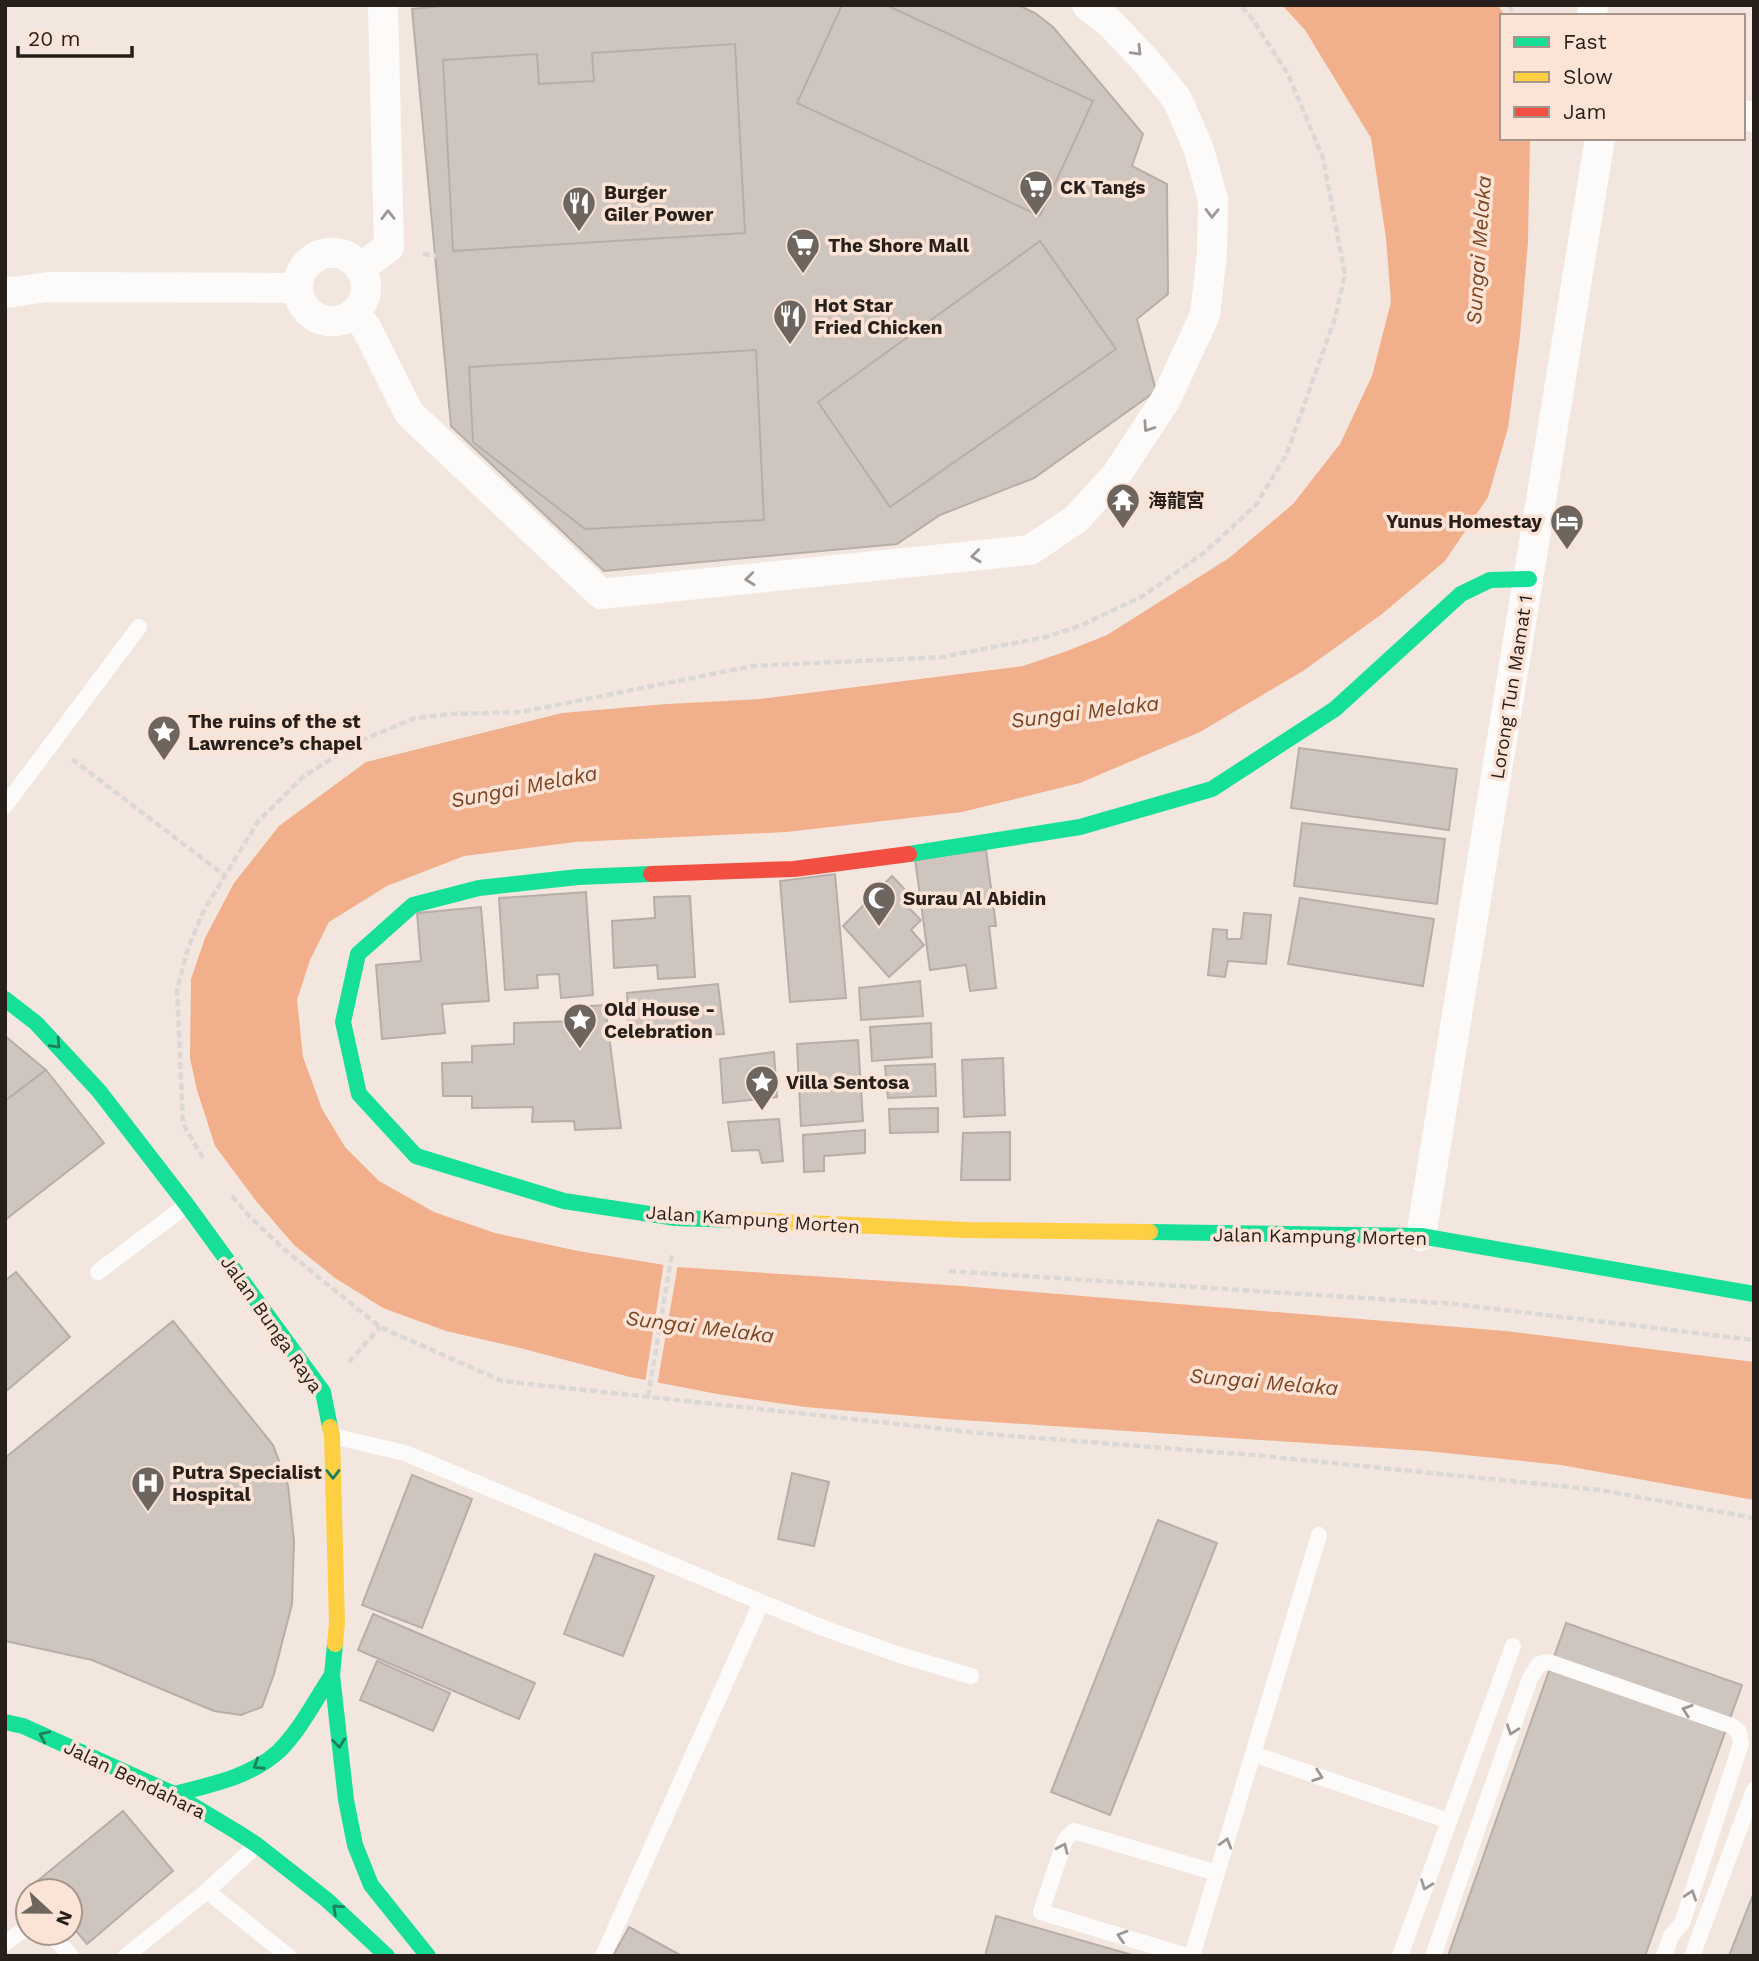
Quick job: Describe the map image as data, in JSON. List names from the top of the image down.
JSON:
{
  "streets": {
    "street": [
      "Lorong Tun Mamat 1",
      "Jalan Kampung Morten",
      "Jalan Bunga Raya",
      "Jalan Bendahara"
    ]
  },
  "crossings": [
    ["Lorong Tun Mamat 1", "Jalan Kampung Morten"]
  ],
  "one_way": ["Jalan Bunga Raya", "Jalan Bendahara"],
  "water": ["Sungai Melaka"],
  "places": {
    "supermarket": ["CK Tangs", "The Shore Mall"],
    "restaurant": ["Burger Giler Power", "Hot Star Fried Chicken"],
    "temple": ["海龍宮"],
    "hotel": ["Yunus Homestay"],
    "place": ["The ruins of the st Lawrence’s chapel", "Old House - Celebration", "Villa Sentosa"],
    "mosque": ["Surau Al Abidin"],
    "hospital": ["Putra Specialist Hospital"]
  },
  "legend": ["Fast", "Slow", "Jam"],
  "scale_bar": "20 m",
  "north": "right"
}
